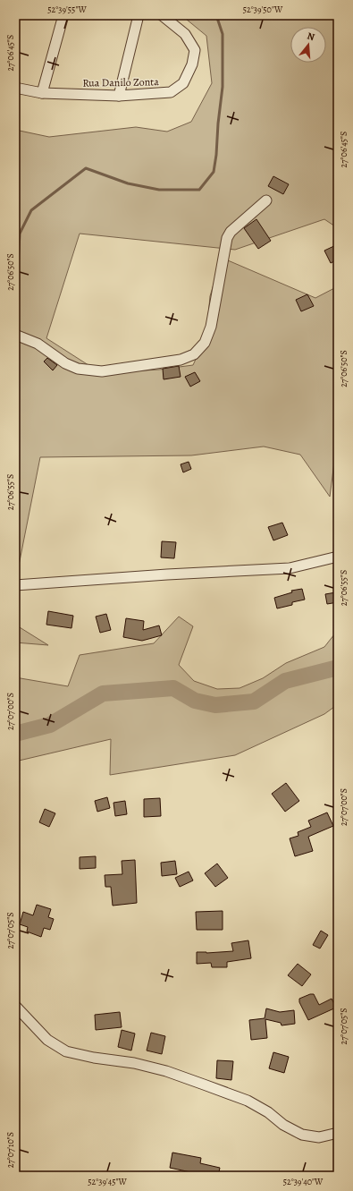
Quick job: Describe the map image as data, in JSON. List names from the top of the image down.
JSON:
{
  "streets": {
    "street": ["Rua Danilo Zonta"]
  },
  "north": "top",
  "coordinates": [
    "52°39'55\"W",
    "52°39'50\"W",
    "27°06'45\"S",
    "27°06'50\"S",
    "27°06'55\"S",
    "27°07'00\"S",
    "27°07'05\"S",
    "27°07'10\"S",
    "52°39'45\"W",
    "52°39'40\"W"
  ]
}
